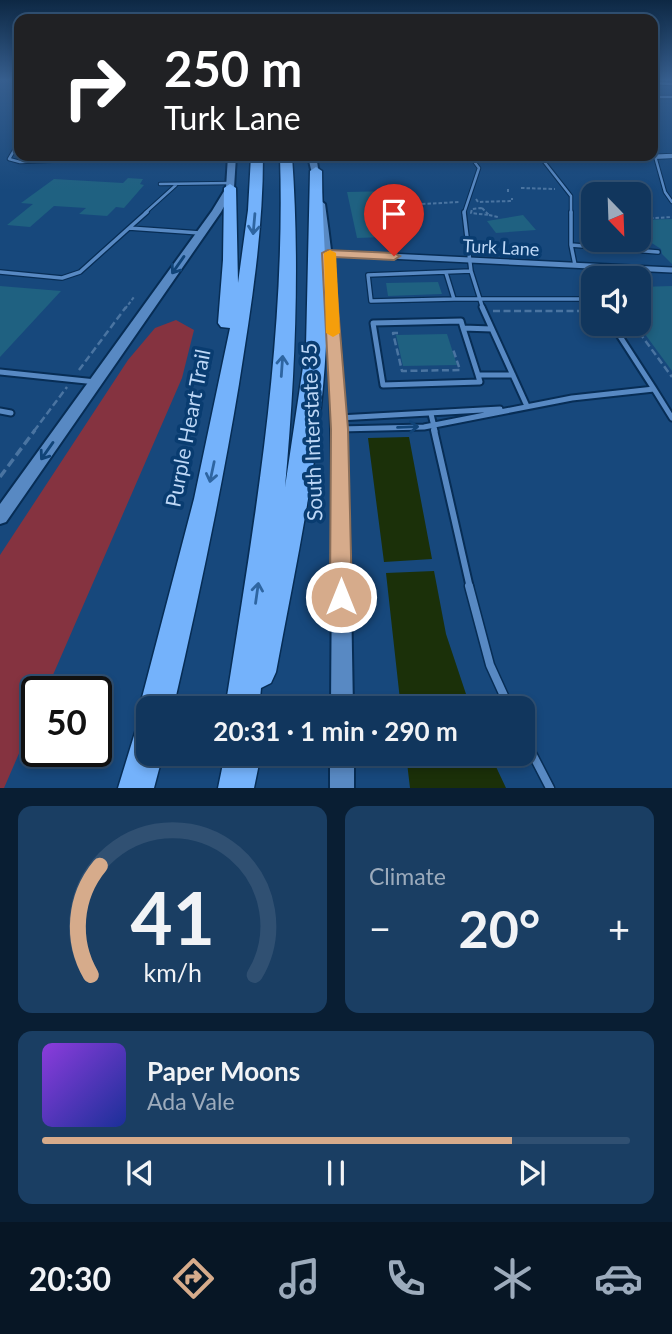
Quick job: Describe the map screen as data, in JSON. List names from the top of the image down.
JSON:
{
  "streets": {
    "highway": ["Purple Heart Trail"],
    "main road": ["South Interstate 35"],
    "street": ["Turk Lane"]
  },
  "crossings": [
    ["Turk Lane", "South Interstate 35"]
  ],
  "north": "bottom right",
  "page": {
    "turn": ["250 m", "Turk Lane"],
    "limit": "50",
    "trip": "20:31 · 1 min · 290 m",
    "tile": "Climate",
    "heat": ["−", "20°", "+"],
    "song": ["Paper Moons", "Ada Vale"],
    "tabs": "20:30",
    "gauge": ["41", "km/h"]
  }
}
